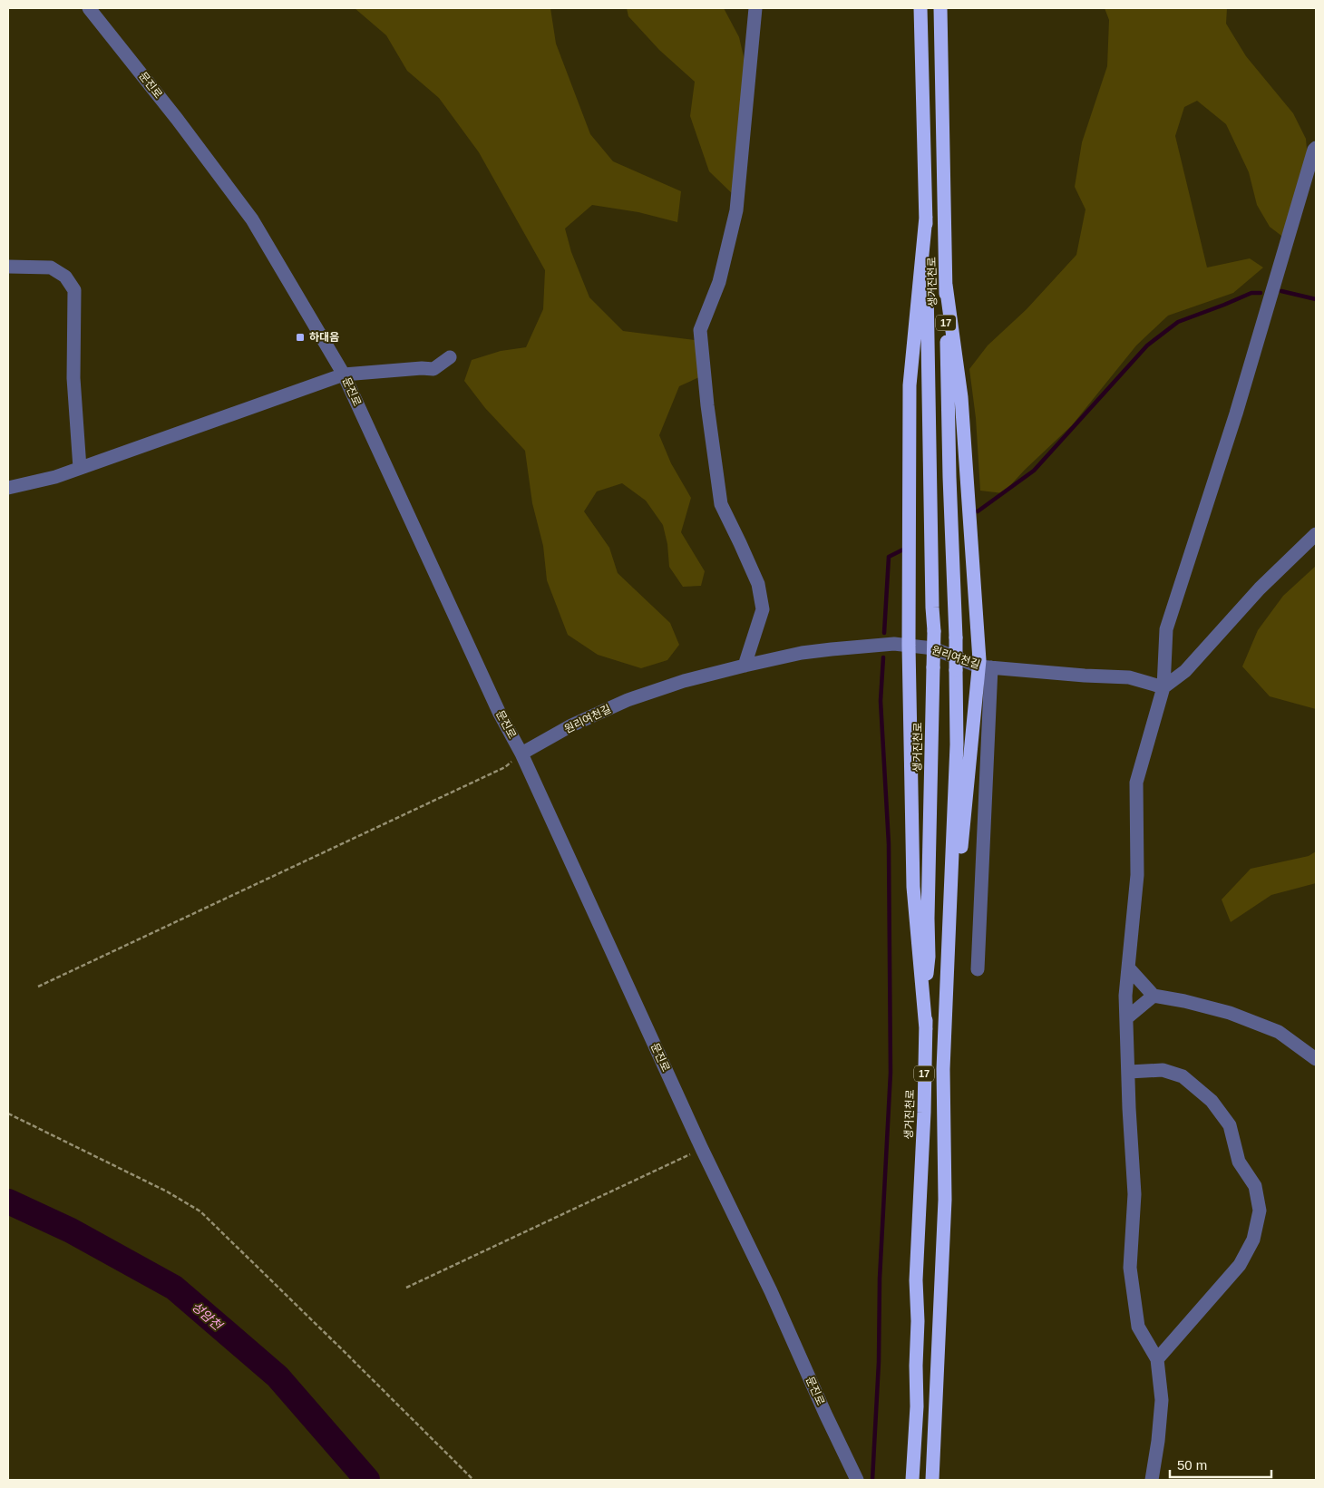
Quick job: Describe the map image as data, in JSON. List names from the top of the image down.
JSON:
{
  "streets": {
    "highway": ["생거진천로", "17"],
    "street": ["문진로", "원리여천길"]
  },
  "crossings": [
    ["문진로", "원리여천길"],
    ["생거진천로", "17"]
  ],
  "water": ["성암천"],
  "places": {
    "transit": ["하대음"]
  },
  "scale_bar": "50 m"
}
